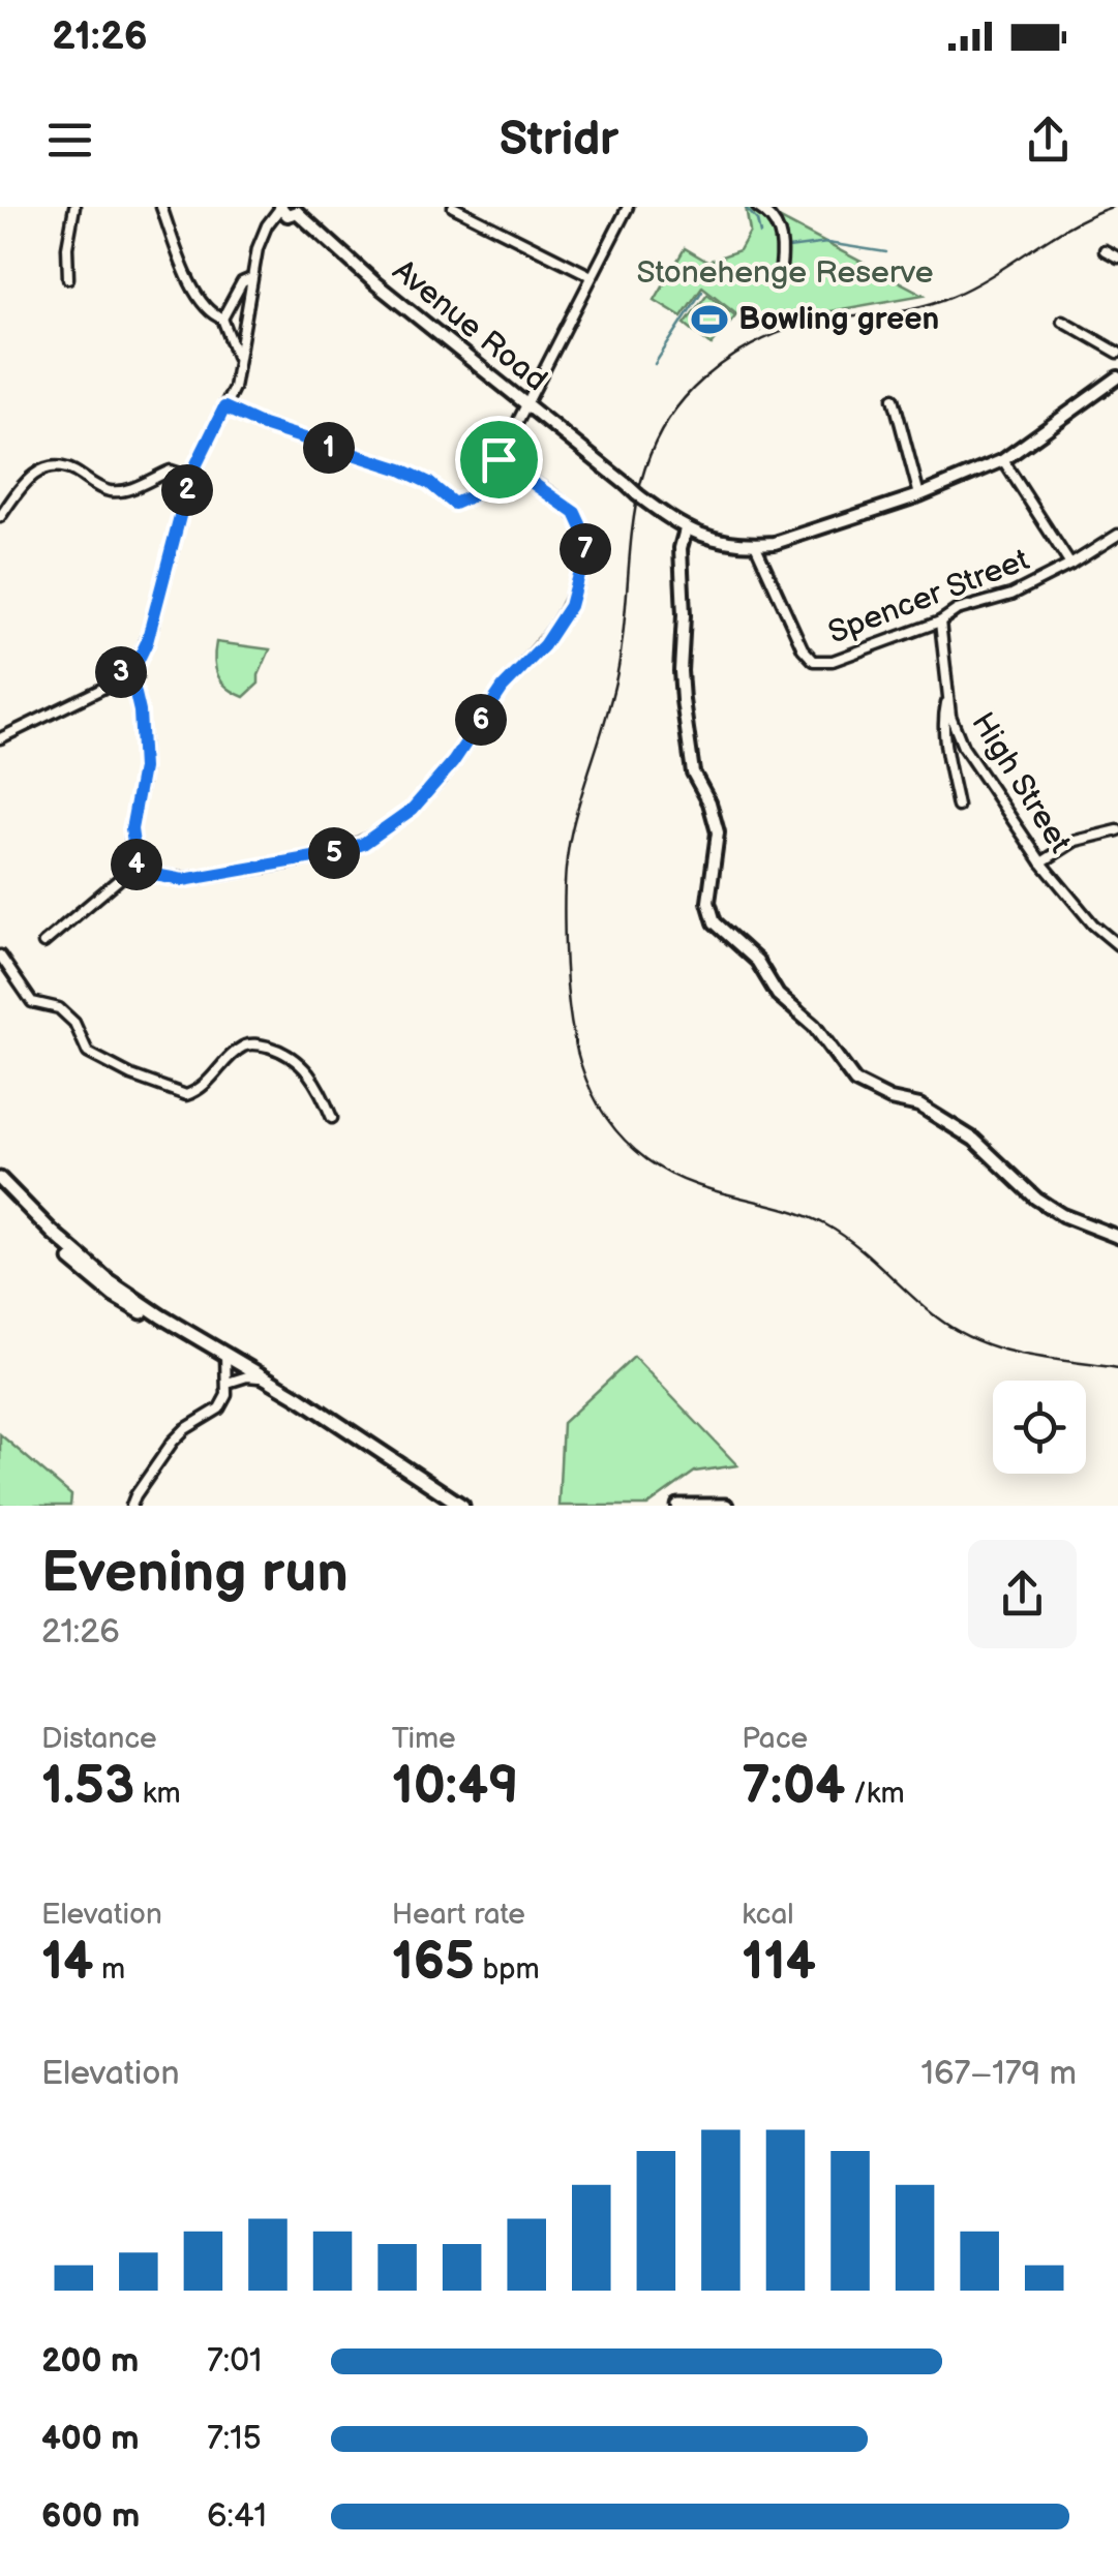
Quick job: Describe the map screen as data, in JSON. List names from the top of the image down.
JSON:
{
  "streets": {
    "street": ["Avenue Road", "Spencer Street", "High Street"]
  },
  "crossings": [
    ["Avenue Road", "Spencer Street"],
    ["Spencer Street", "High Street"]
  ],
  "parks": ["Stonehenge Reserve"],
  "places": {
    "sports": ["Bowling green"]
  },
  "page": {
    "status": "21:26",
    "header": "Stridr",
    "pins": [
      "1",
      "2",
      "7",
      "3",
      "6",
      "5",
      "4"
    ],
    "heading": ["Evening run", "21:26"],
    "stats": [
      ["Distance", "1.53 km"],
      ["Time", "10:49"],
      ["Pace", "7:04 /km"],
      ["Elevation", "14 m"],
      ["Heart rate", "165 bpm"],
      ["kcal", "114"]
    ],
    "chart": ["Elevation", "167–179 m"],
    "list": [
      {
        "name": "200 m",
        "note": "7:01"
      },
      {
        "name": "400 m",
        "note": "7:15"
      },
      {
        "name": "600 m",
        "note": "6:41"
      }
    ]
  }
}
